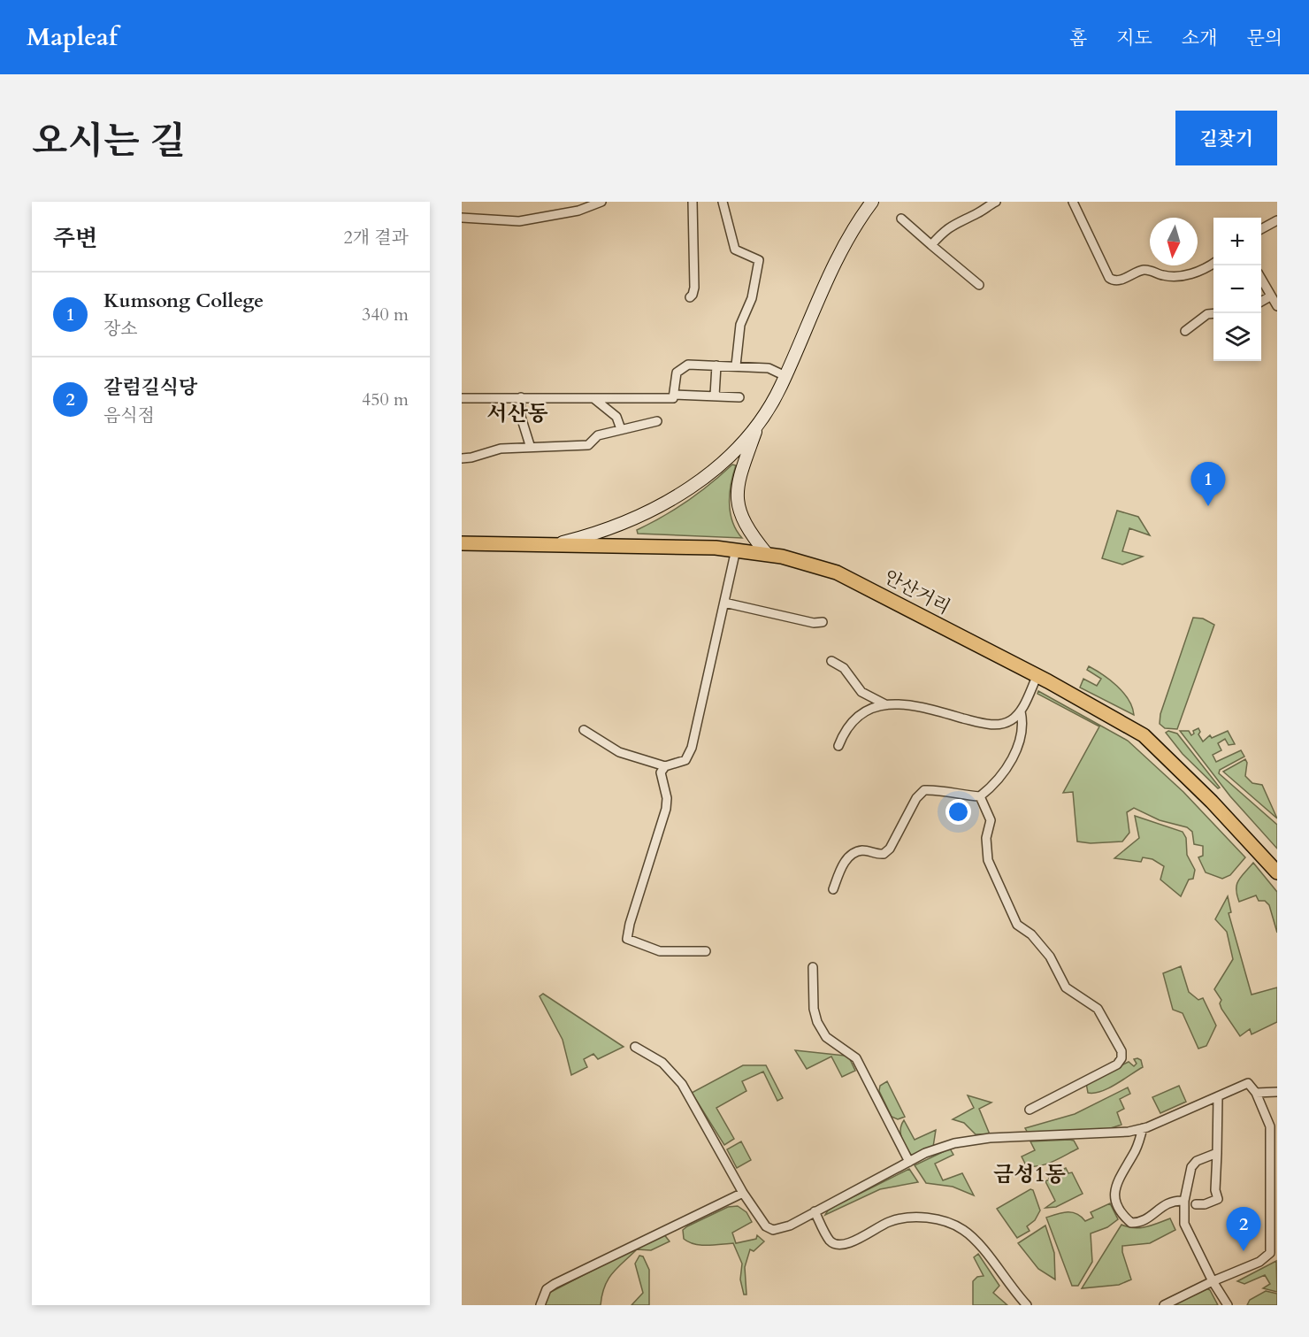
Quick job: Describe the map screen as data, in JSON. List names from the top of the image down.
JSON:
{
  "streets": {
    "main road": ["안산거리"]
  },
  "districts": ["서산동", "금성1동"],
  "north": "bottom",
  "page": {
    "header": "Mapleaf",
    "nav": [
      "홈",
      "지도",
      "소개",
      "문의"
    ],
    "title": "오시는 길",
    "buttons": "길찾기",
    "heading": ["주변", "2개 결과"],
    "map_buttons": ["+", "−"],
    "list": [
      {
        "mark": "1",
        "name": "Kumsong College",
        "note": "장소",
        "value": "340 m"
      },
      {
        "mark": "2",
        "name": "갈럼길식당",
        "note": "음식점",
        "value": "450 m"
      }
    ],
    "pins": ["1", "2"]
  }
}
